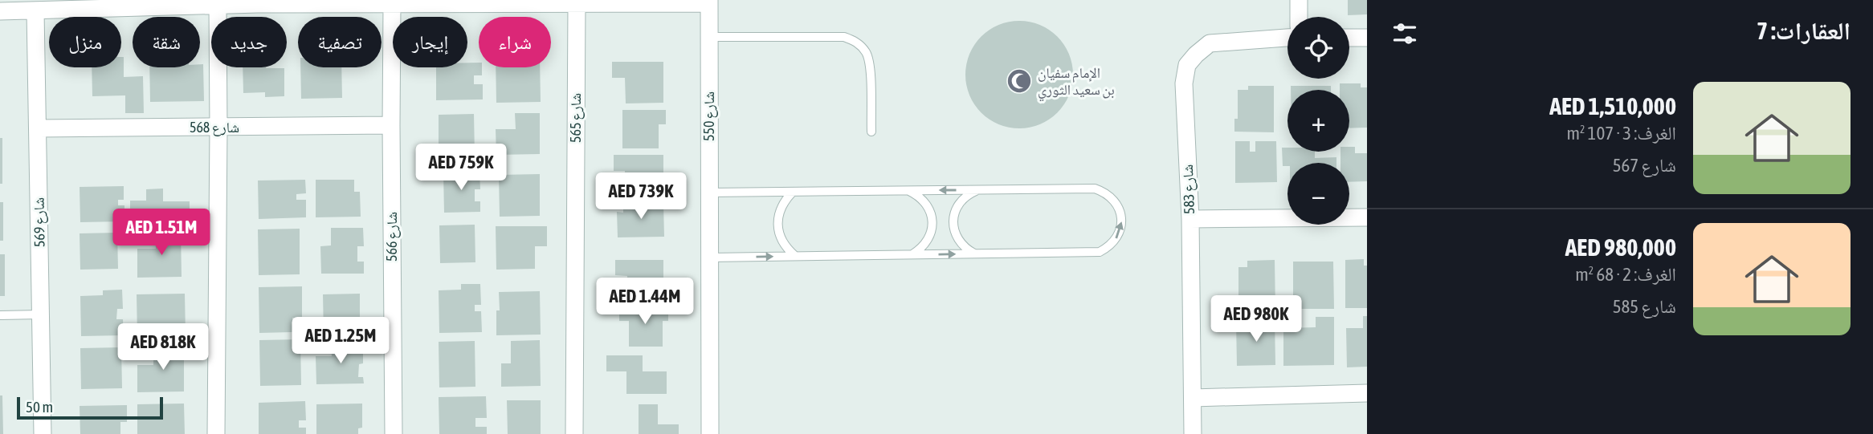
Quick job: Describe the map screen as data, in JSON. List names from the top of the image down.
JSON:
{
  "streets": {
    "street": [
      "شارع 550",
      "شارع 565",
      "شارع 568",
      "شارع 583",
      "شارع 569",
      "شارع 566"
    ]
  },
  "crossings": [
    ["شارع 568", "شارع 569"],
    ["شارع 568", "شارع 566"]
  ],
  "places": {
    "mosque": ["الإمام سفيان بن سعيد الثوري"]
  },
  "scale_bar": "50 m",
  "page": {
    "heading": "العقارات: 7",
    "map_buttons": ["+", "−"],
    "chip": [
      "شراء",
      "إيجار",
      "تصفية",
      "جديد",
      "شقة",
      "منزل"
    ],
    "list": [
      {
        "name": "AED 1,510,000",
        "note": "الغرف: 3 · 107 m² · شارع 567"
      },
      {
        "name": "AED 980,000",
        "note": "الغرف: 2 · 68 m² · شارع 585"
      }
    ],
    "price": [
      "AED 759K",
      "AED 739K",
      "AED 1.51M",
      "AED 1.44M",
      "AED 980K",
      "AED 1.25M",
      "AED 818K"
    ],
    "scale": "50 m"
  }
}
